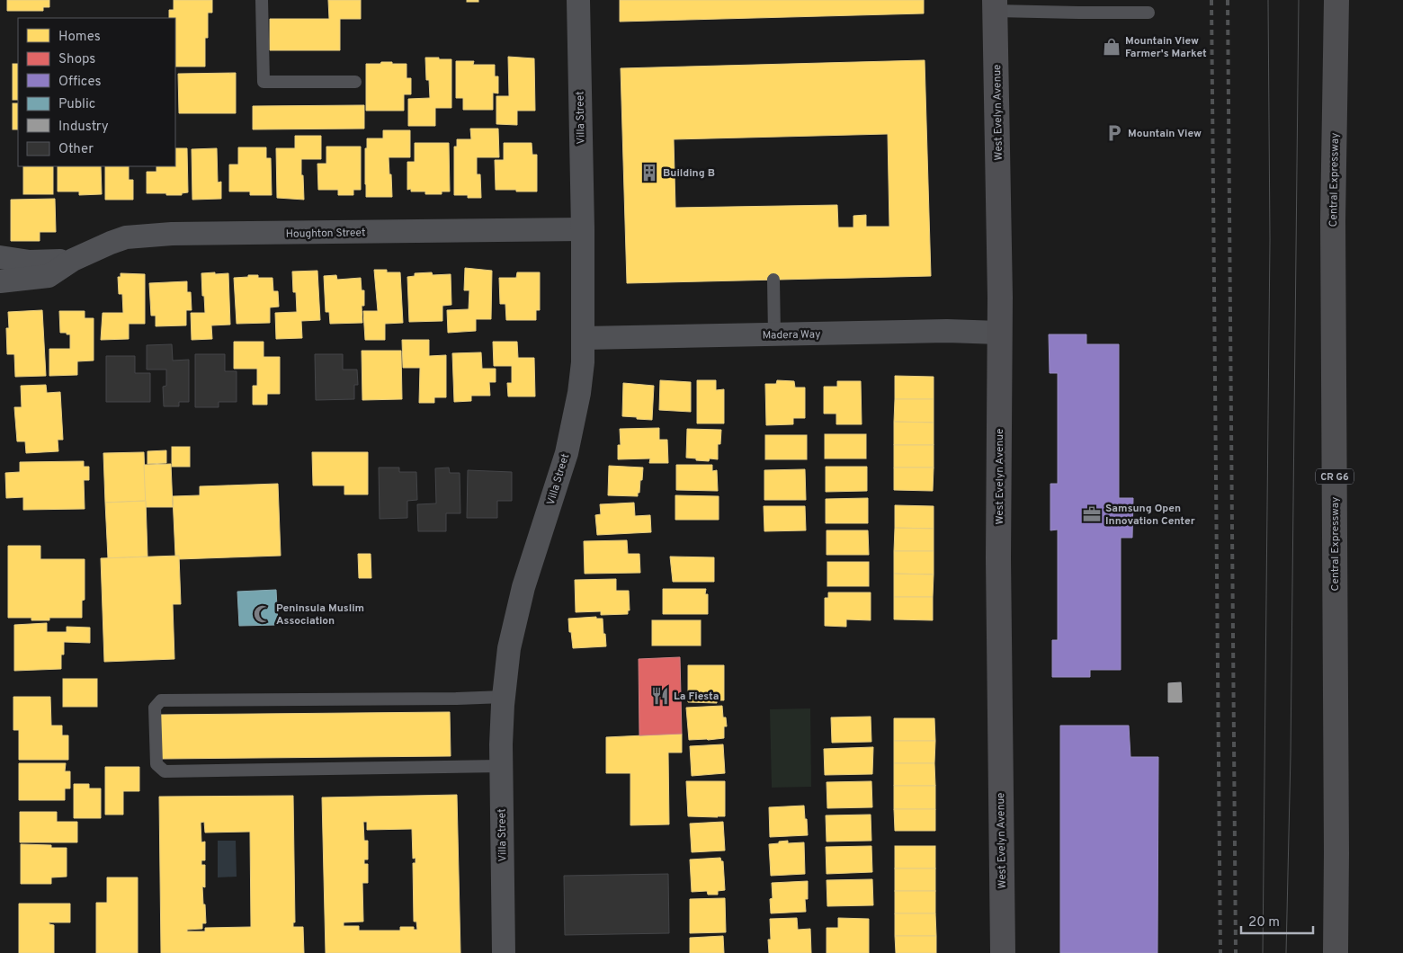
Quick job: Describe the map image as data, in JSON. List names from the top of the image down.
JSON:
{
  "streets": {
    "highway": ["Central Expressway", "CR G6"],
    "main road": ["West Evelyn Avenue"],
    "street": ["Villa Street", "Houghton Street", "Madera Way"]
  },
  "crossings": [
    ["West Evelyn Avenue", "Madera Way"],
    ["Villa Street", "Houghton Street"],
    ["Villa Street", "Madera Way"]
  ],
  "places": {
    "shop": ["Mountain View Farmer's Market"],
    "parking": ["Mountain View"],
    "building": ["Building B"],
    "office": ["Samsung Open Innovation Center"],
    "mosque": ["Peninsula Muslim Association"],
    "restaurant": ["La Fiesta"]
  },
  "legend": [
    "Homes",
    "Shops",
    "Offices",
    "Public",
    "Industry",
    "Other"
  ],
  "scale_bar": "20 m"
}
